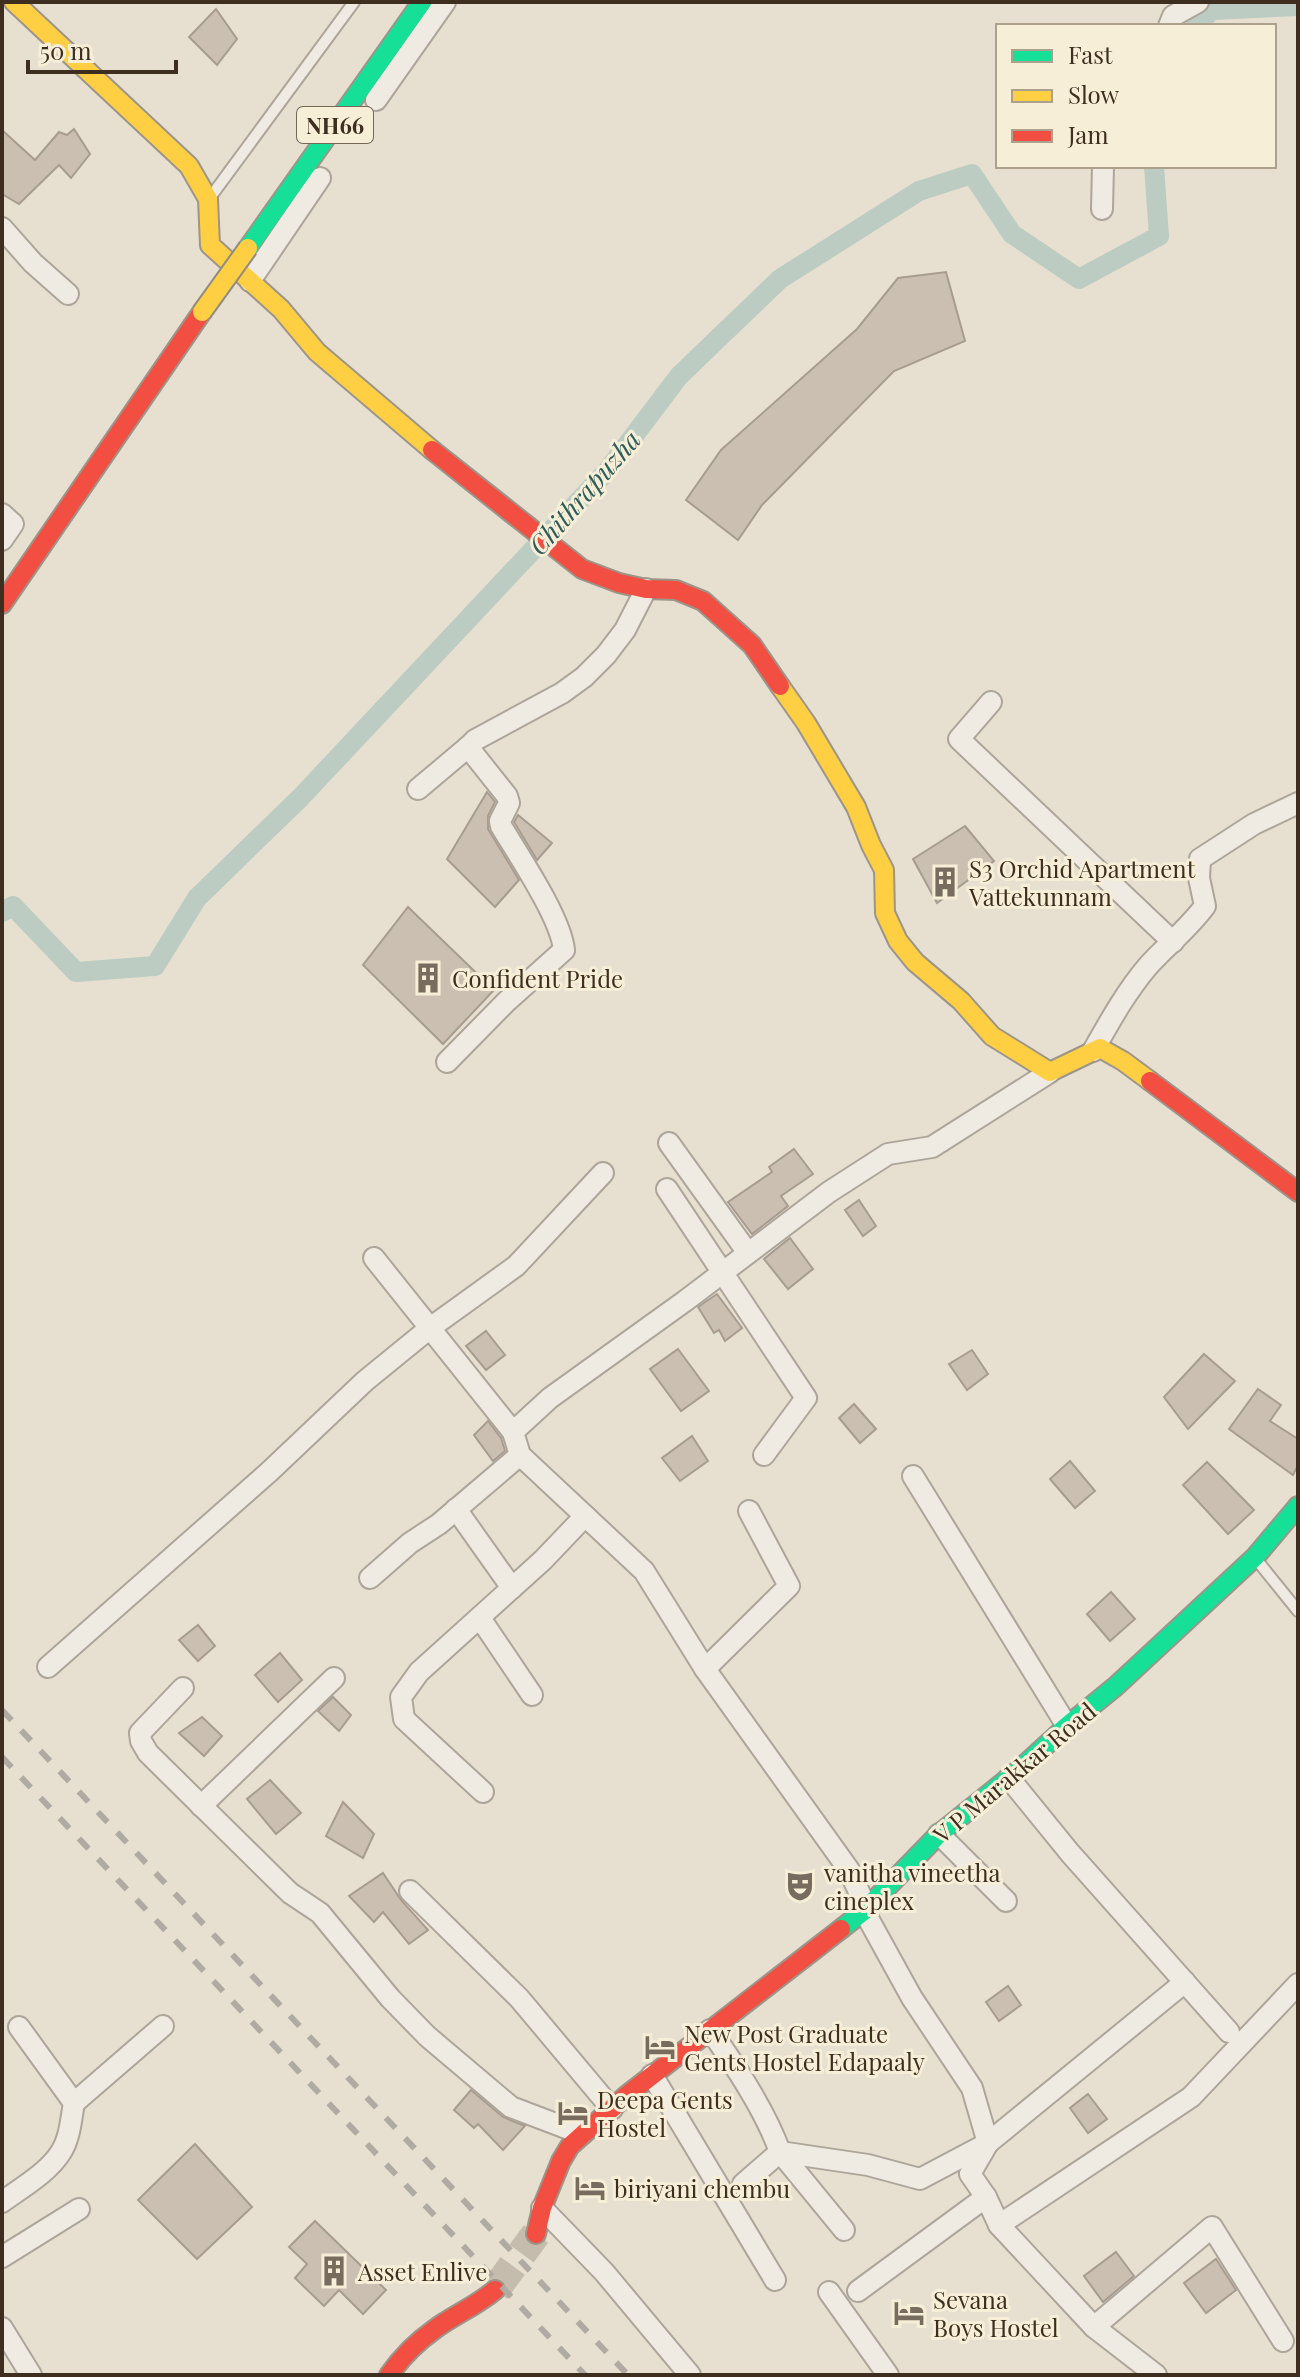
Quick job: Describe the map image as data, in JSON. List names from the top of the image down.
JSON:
{
  "streets": {
    "main road": ["NH66", "V P Marakkar Road"]
  },
  "water": ["Chithrapuzha"],
  "places": {
    "building": ["S3 Orchid Apartment Vattekunnam", "Confident Pride", "Asset Enlive"],
    "theatre": ["vanitha vineetha cineplex"],
    "hotel": [
      "New Post Graduate Gents Hostel Edapaaly",
      "Deepa Gents Hostel",
      "biriyani chembu",
      "Sevana Boys Hostel"
    ]
  },
  "legend": ["Fast", "Slow", "Jam"],
  "scale_bar": "50 m"
}
